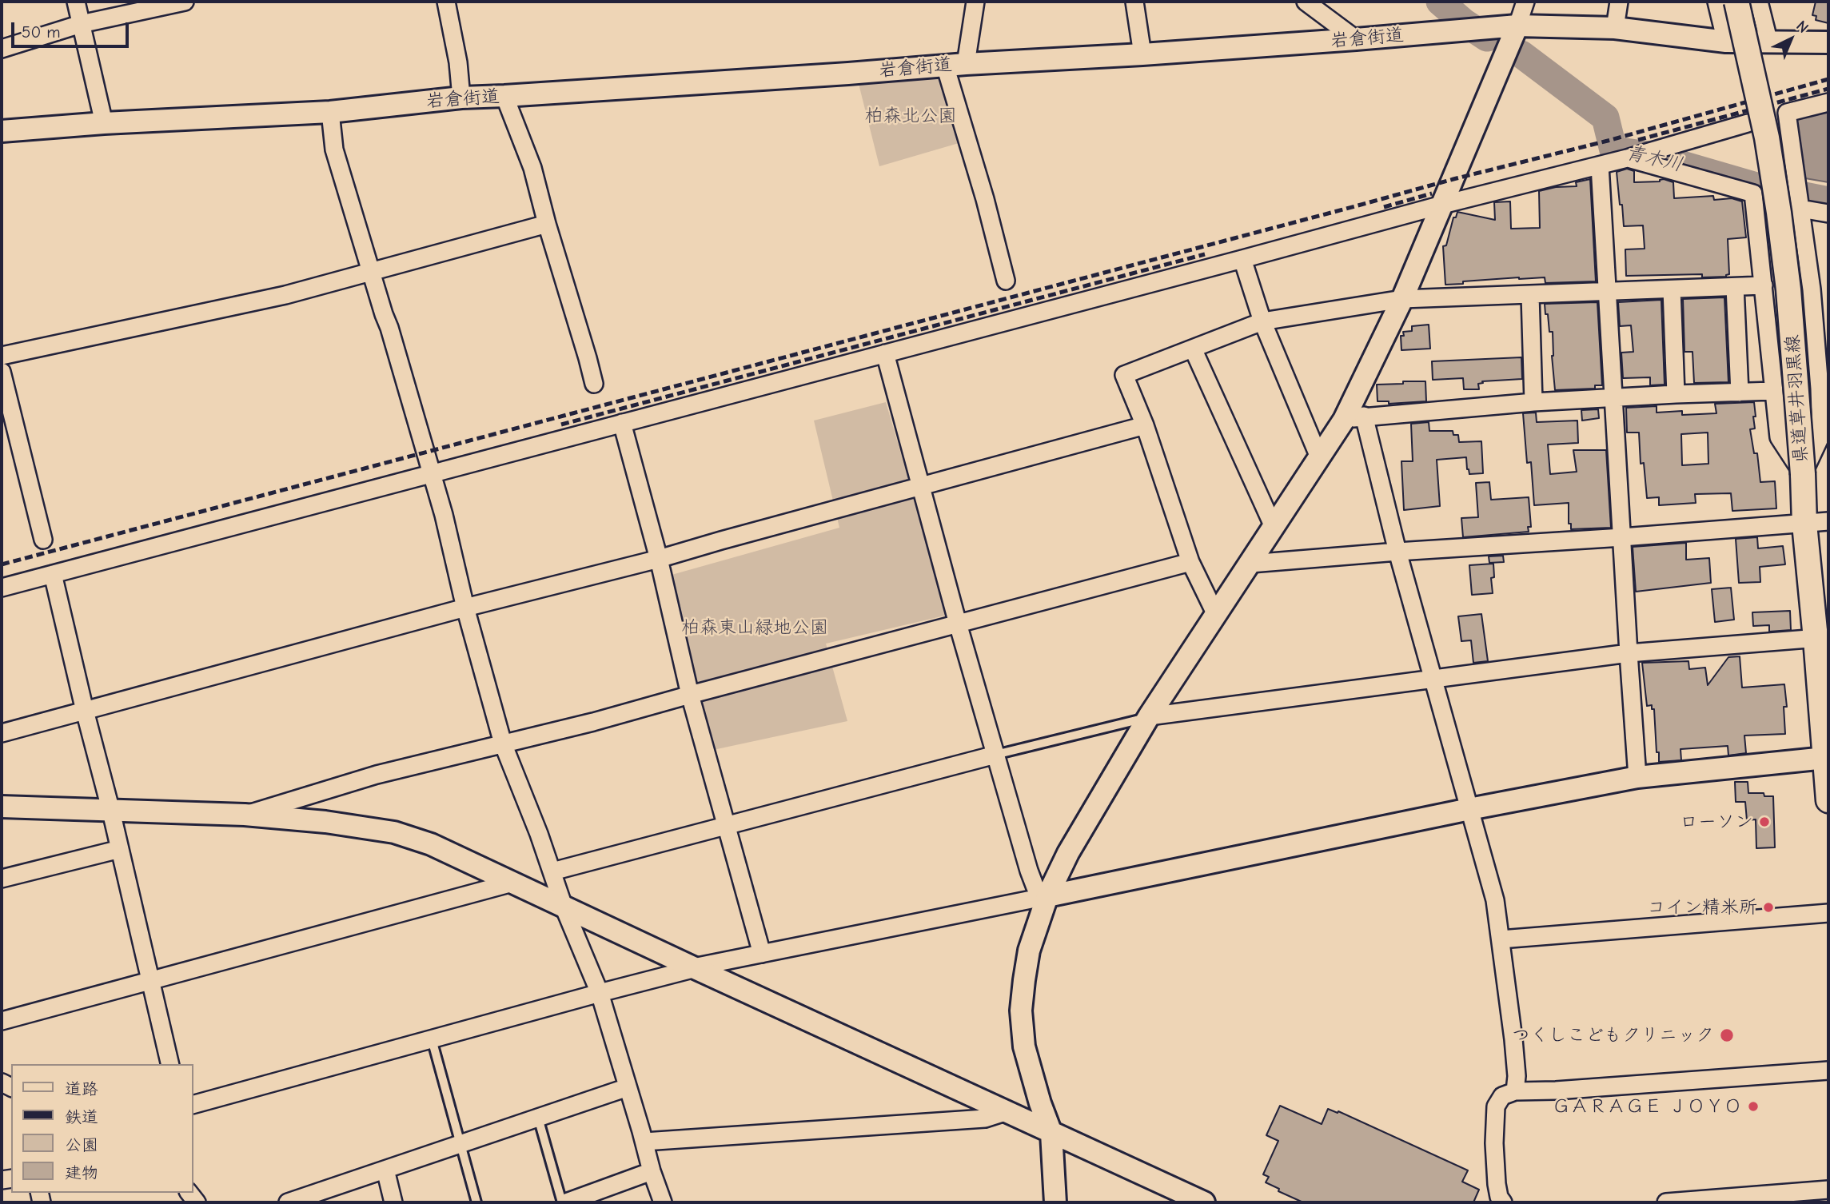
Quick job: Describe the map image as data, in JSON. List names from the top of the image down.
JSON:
{
  "streets": {
    "main road": ["県道草井羽黒線"],
    "street": ["岩倉街道"]
  },
  "water": ["青木川"],
  "parks": ["柏森北公園", "柏森東山緑地公園"],
  "places": [
    "ローソン",
    "コイン精米所",
    "つくしこどもクリニック",
    "ＧＡＲＡＧＥ ＪＯＹＯ"
  ],
  "legend": [
    "道路",
    "鉄道",
    "公園",
    "建物"
  ],
  "scale_bar": "50 m",
  "north": "top right"
}
